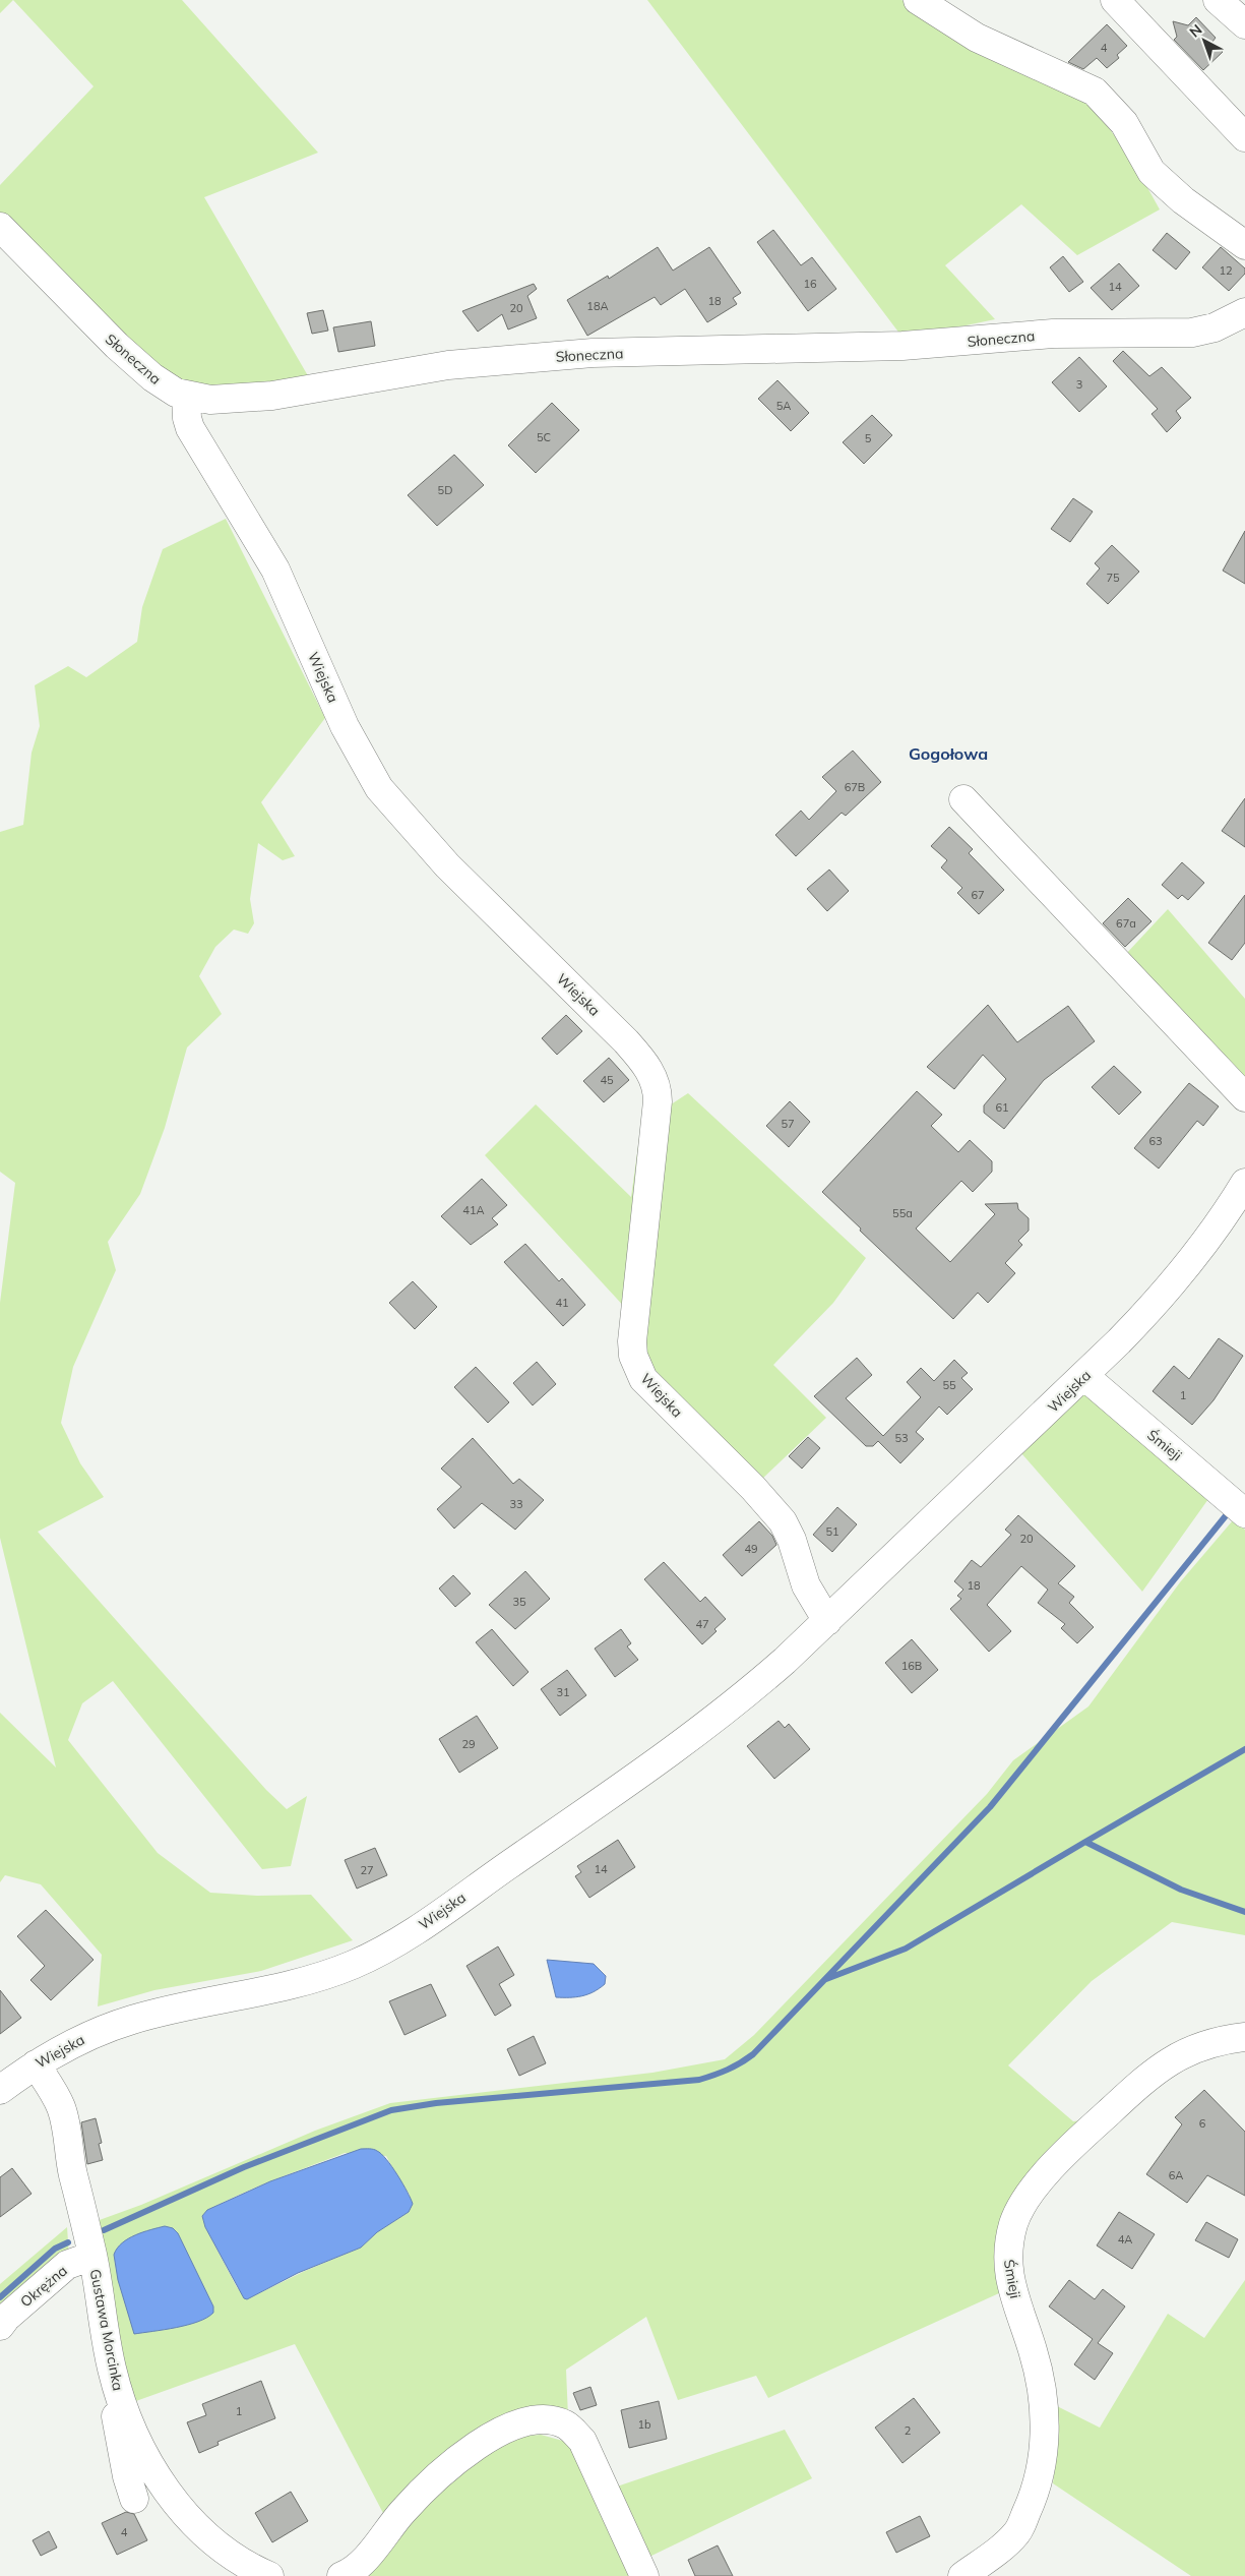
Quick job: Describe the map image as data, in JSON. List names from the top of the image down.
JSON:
{
  "streets": {
    "street": [
      "Słoneczna",
      "Wiejska",
      "Śmieji",
      "Okrężna",
      "Gustawa Morcinka"
    ]
  },
  "crossings": [
    ["Słoneczna", "Wiejska"],
    ["Wiejska", "Śmieji"],
    ["Wiejska", "Gustawa Morcinka"],
    ["Okrężna", "Gustawa Morcinka"]
  ],
  "districts": ["Gogołowa"],
  "house_numbers": [
    "4",
    "12",
    "16",
    "14",
    "18",
    "18A",
    "20",
    "3",
    "5A",
    "5C",
    "5",
    "5D",
    "75",
    "67B",
    "67",
    "67a",
    "45",
    "61",
    "57",
    "63",
    "41A",
    "55a",
    "41",
    "55",
    "1",
    "53",
    "33",
    "51",
    "20",
    "49",
    "18",
    "35",
    "47",
    "16B",
    "31",
    "29",
    "14",
    "27",
    "6",
    "6A",
    "4A",
    "1",
    "1b",
    "2",
    "4"
  ],
  "north": "top left"
}
